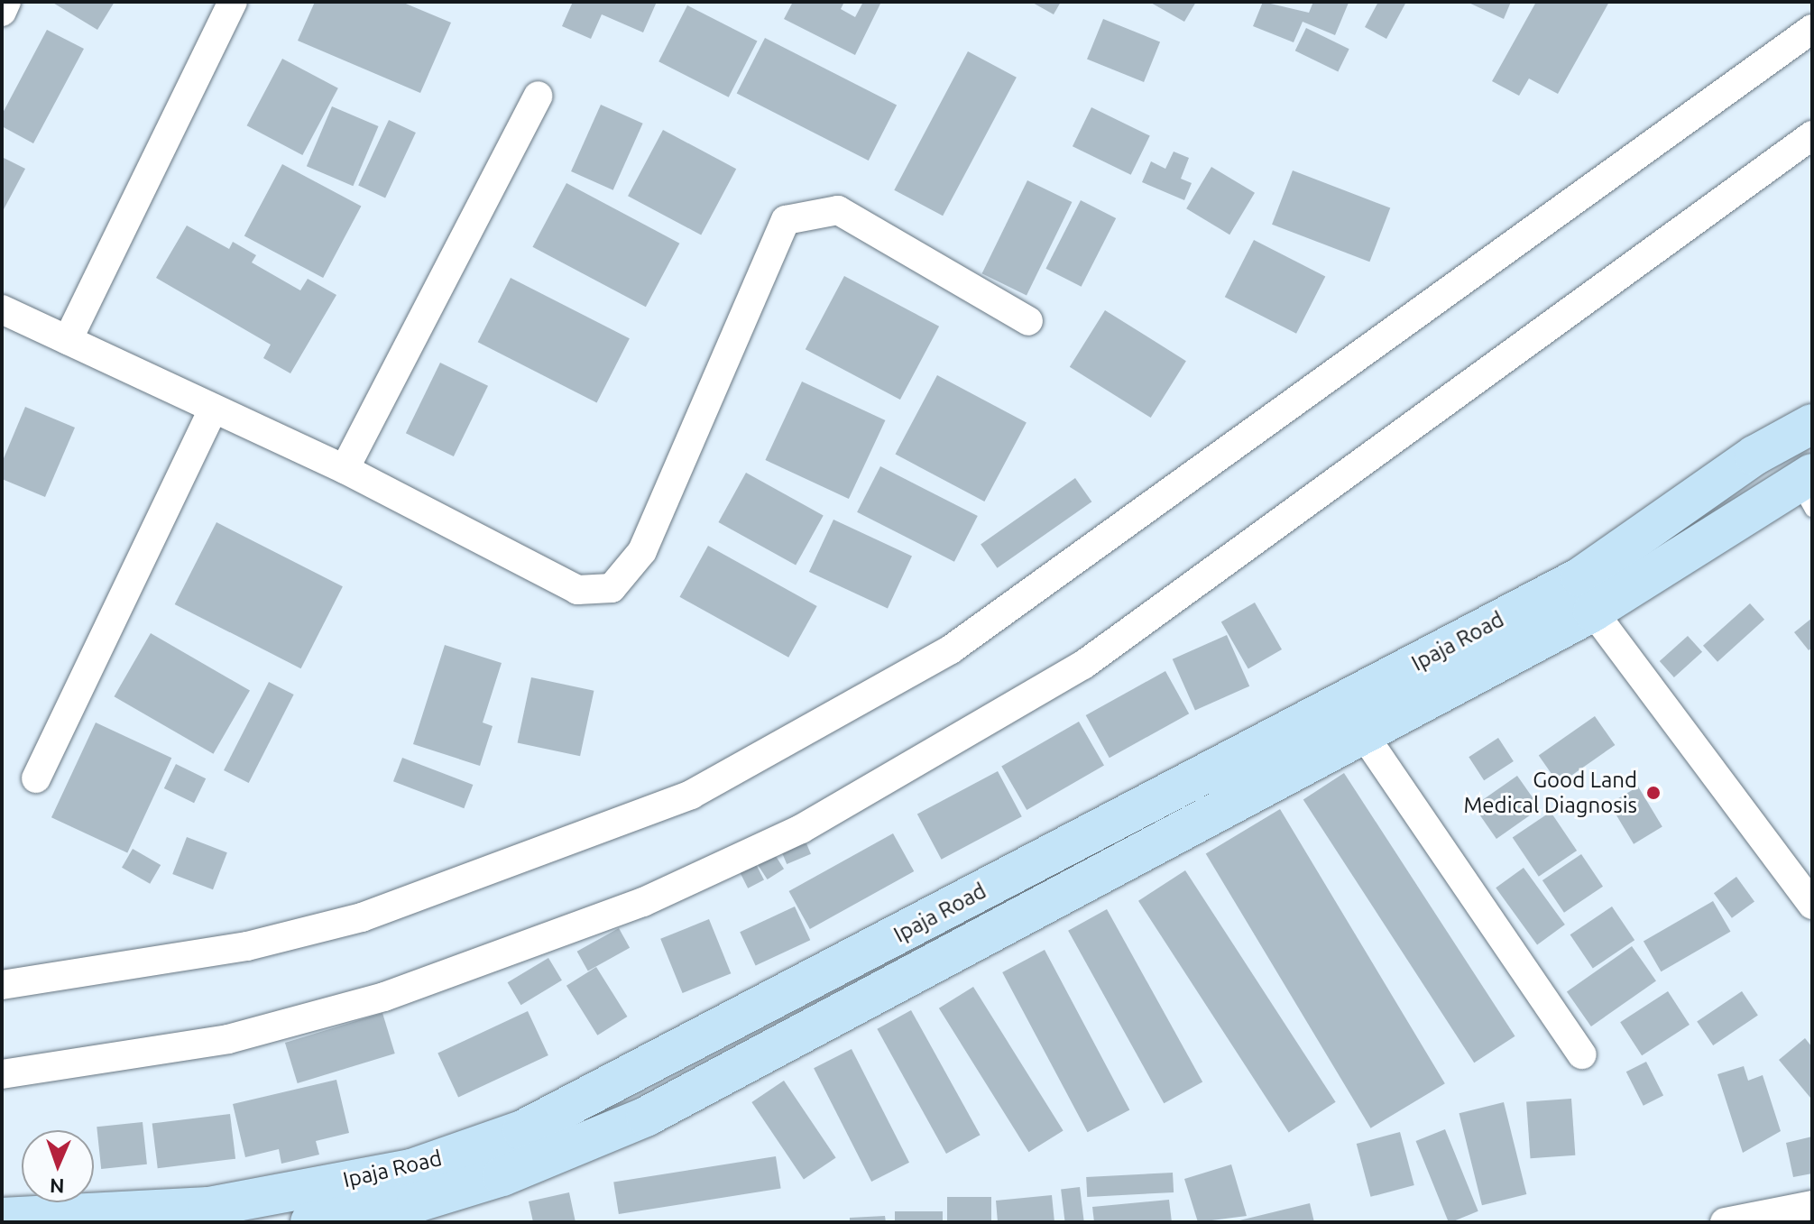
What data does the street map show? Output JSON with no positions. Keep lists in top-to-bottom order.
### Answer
{
  "streets": {
    "main road": ["Ipaja Road"]
  },
  "places": ["Good Land Medical Diagnosis"],
  "north": "bottom"
}
